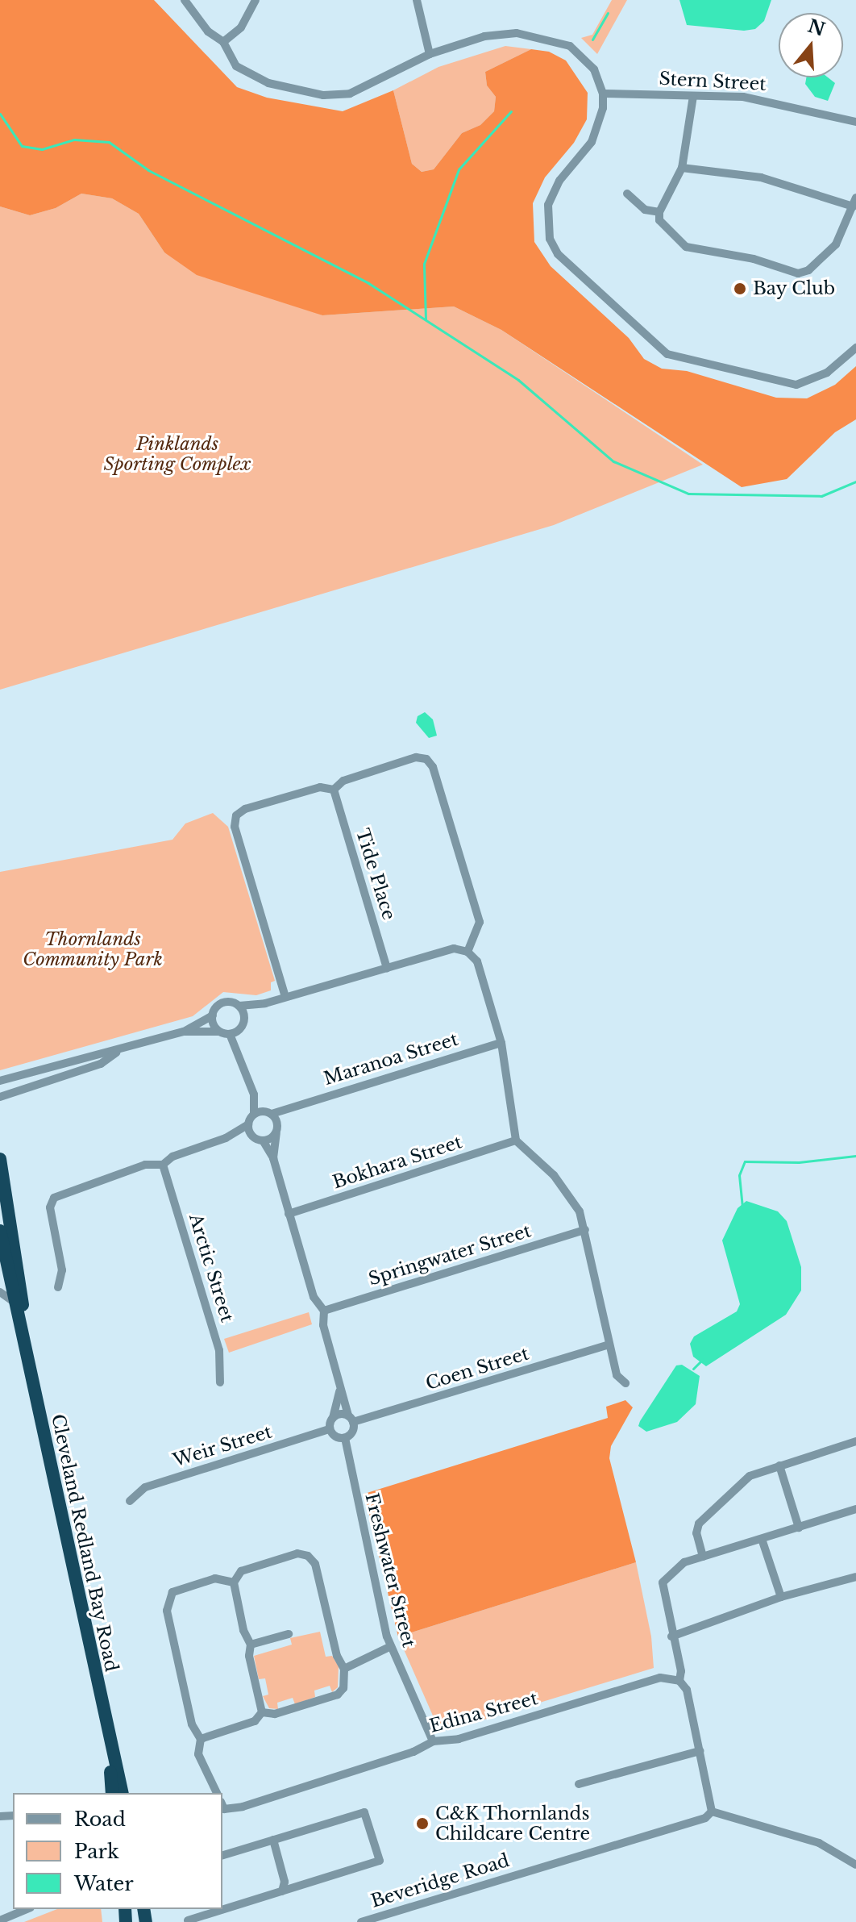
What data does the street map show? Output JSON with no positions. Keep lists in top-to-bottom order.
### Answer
{
  "streets": {
    "highway": ["Cleveland Redland Bay Road"],
    "street": [
      "Stern Street",
      "Tide Place",
      "Maranoa Street",
      "Bokhara Street",
      "Springwater Street",
      "Arctic Street",
      "Coen Street",
      "Weir Street",
      "Freshwater Street",
      "Edina Street",
      "Beveridge Road"
    ]
  },
  "crossings": [
    ["Coen Street", "Weir Street"],
    ["Coen Street", "Freshwater Street"],
    ["Weir Street", "Freshwater Street"],
    ["Freshwater Street", "Edina Street"]
  ],
  "parks": ["Pinklands Sporting Complex", "Thornlands Community Park"],
  "places": ["Bay Club", "C&K Thornlands Childcare Centre"],
  "legend": ["Road", "Park", "Water"],
  "north": "top"
}
